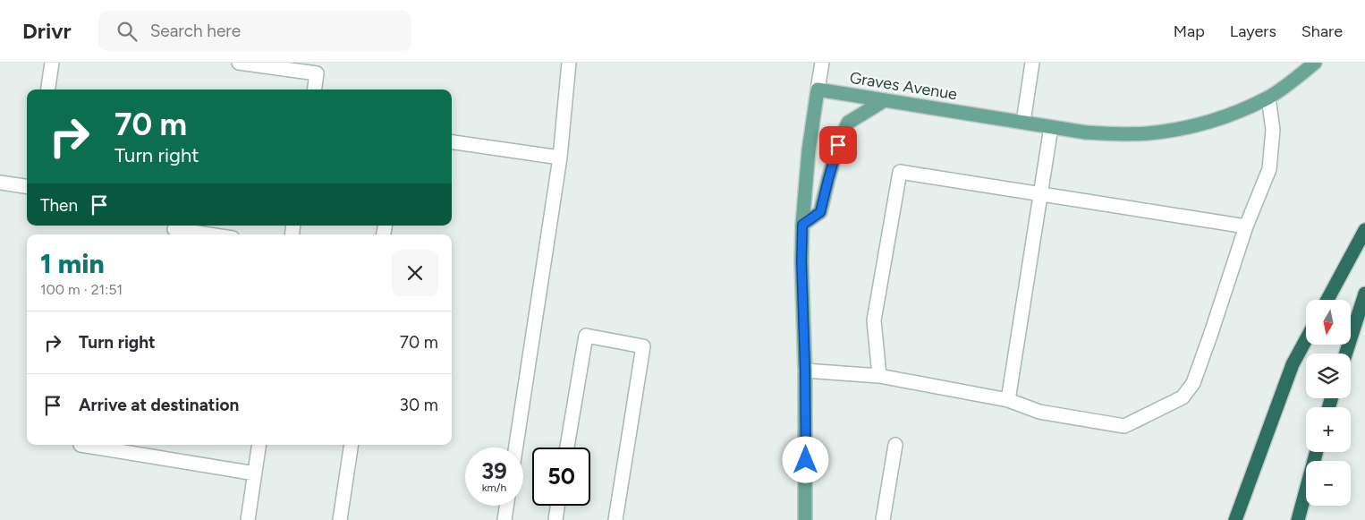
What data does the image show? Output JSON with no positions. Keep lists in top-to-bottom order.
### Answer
{
  "streets": {
    "main road": ["Graves Avenue"]
  },
  "north": "bottom",
  "page": {
    "header": "Drivr",
    "search": "Search here",
    "nav": ["Map", "Layers", "Share"],
    "turn": ["70 m", "Turn right"],
    "then": "Then",
    "heading": ["1 min", "100 m · 21:51"],
    "map_buttons": ["+", "−"],
    "list": [
      {
        "name": "Turn right",
        "value": "70 m"
      },
      {
        "name": "Arrive at destination",
        "value": "30 m"
      }
    ],
    "speed": "39 km/h",
    "limit": "50"
  }
}
